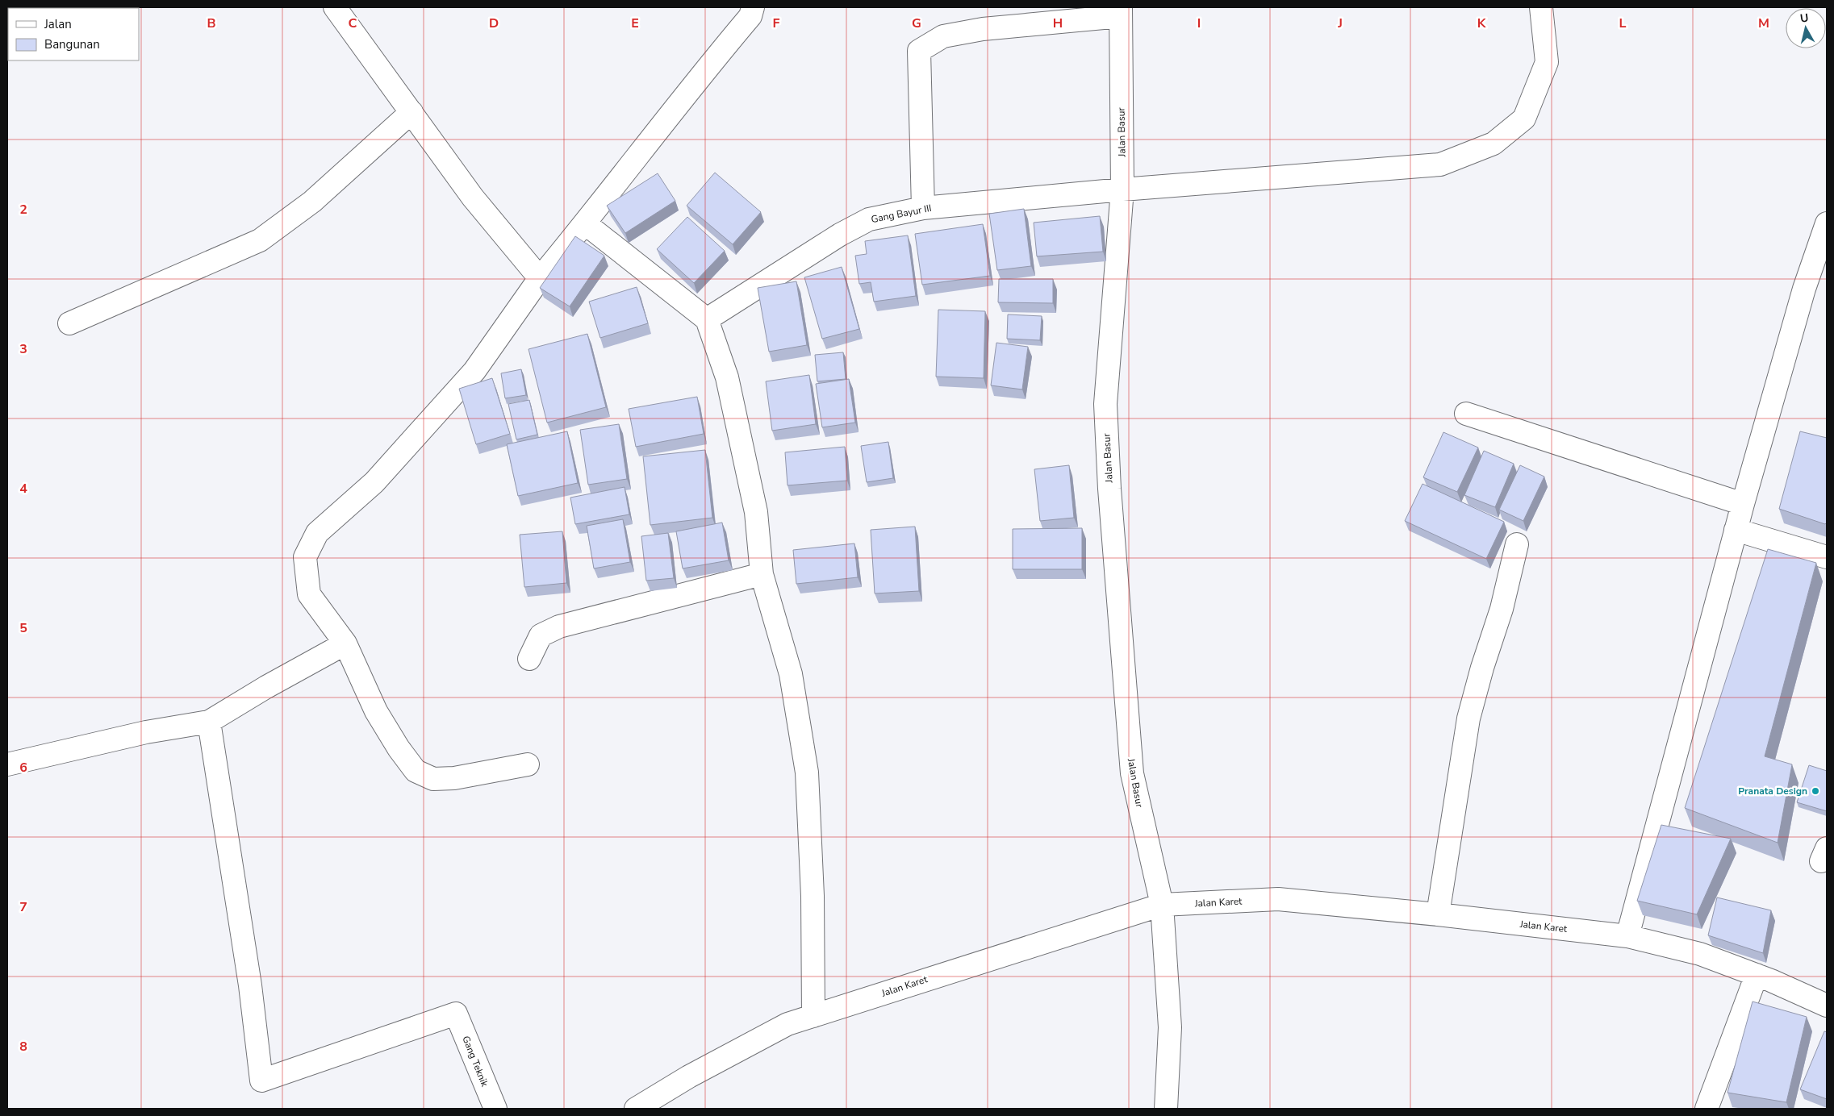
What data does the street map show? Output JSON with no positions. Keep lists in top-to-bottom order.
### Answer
{
  "streets": {
    "street": [
      "Jalan Basur",
      "Gang Bayur III",
      "Jalan Karet",
      "Gang Teknik"
    ]
  },
  "crossings": [
    ["Jalan Basur", "Gang Bayur III"],
    ["Jalan Basur", "Jalan Karet"]
  ],
  "places": ["Pranata Design"],
  "legend": ["Jalan", "Bangunan"],
  "north": "top",
  "grid": {
    "columns": [
      "B",
      "C",
      "D",
      "E",
      "F",
      "G",
      "H",
      "I",
      "J",
      "K",
      "L",
      "M"
    ],
    "rows": [
      "2",
      "3",
      "4",
      "5",
      "6",
      "7",
      "8"
    ]
  }
}
